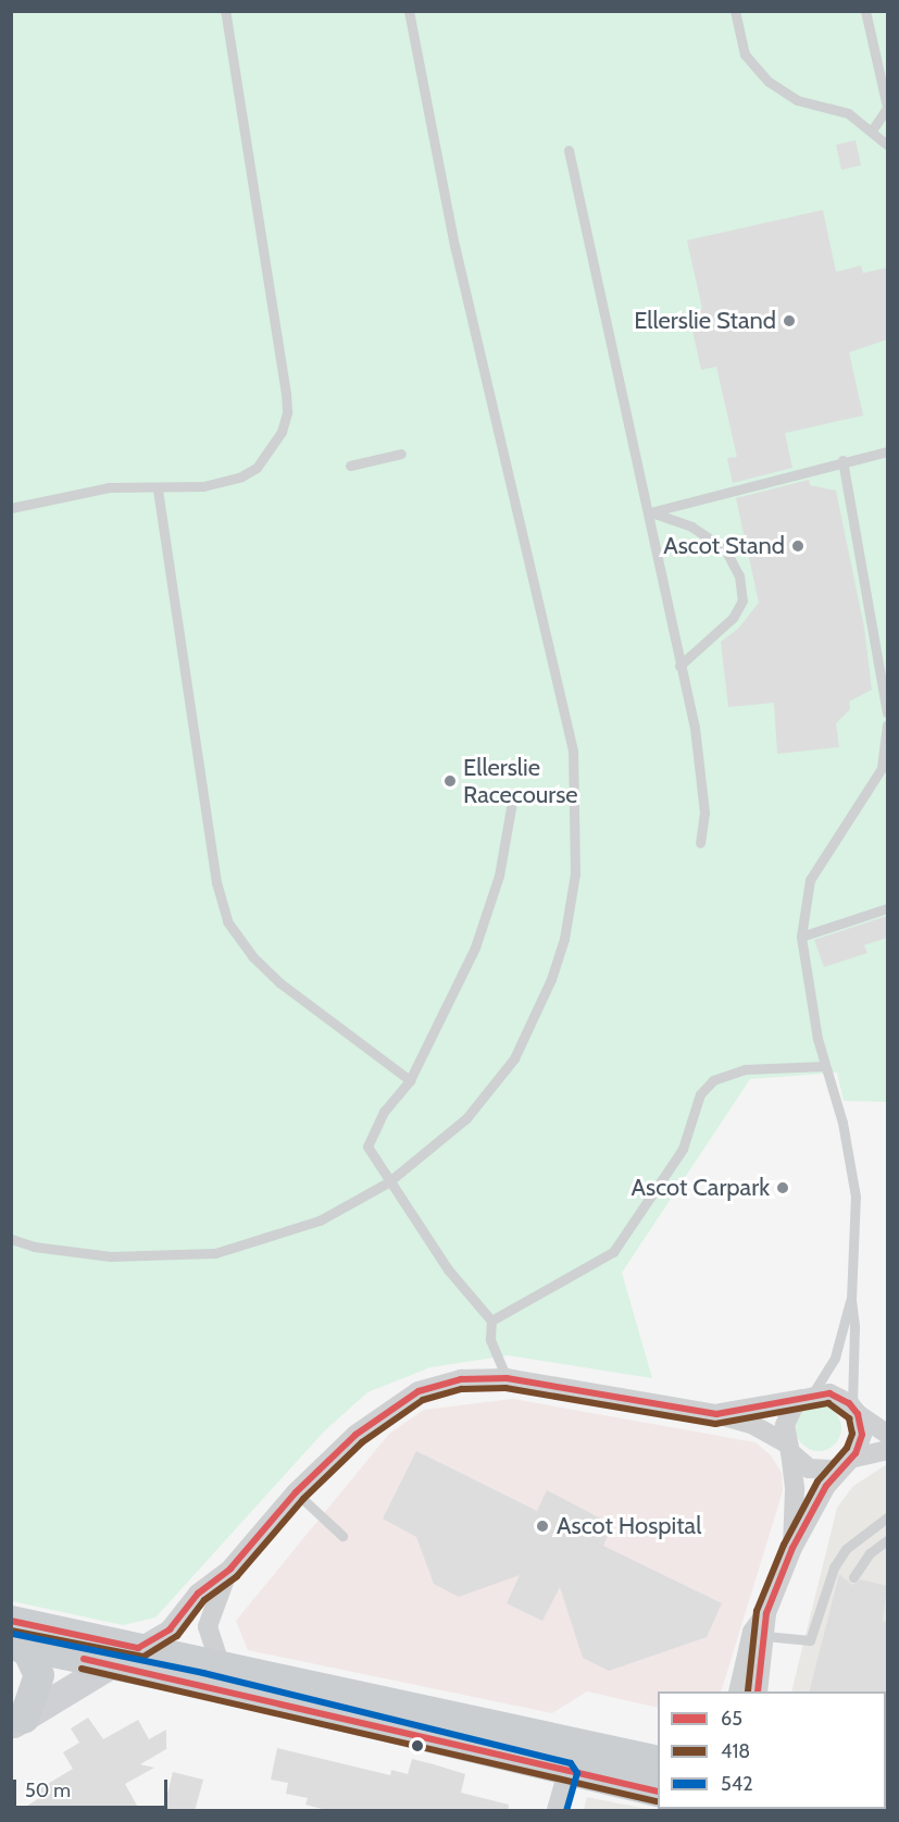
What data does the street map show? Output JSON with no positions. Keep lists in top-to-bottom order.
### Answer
{
  "places": [
    "Ellerslie Stand",
    "Ascot Stand",
    "Ellerslie Racecourse",
    "Ascot Carpark",
    "Ascot Hospital"
  ],
  "lines": ["transit line 65", "transit line 418", "transit line 542"],
  "legend": ["65", "418", "542"],
  "scale_bar": "50 m"
}
